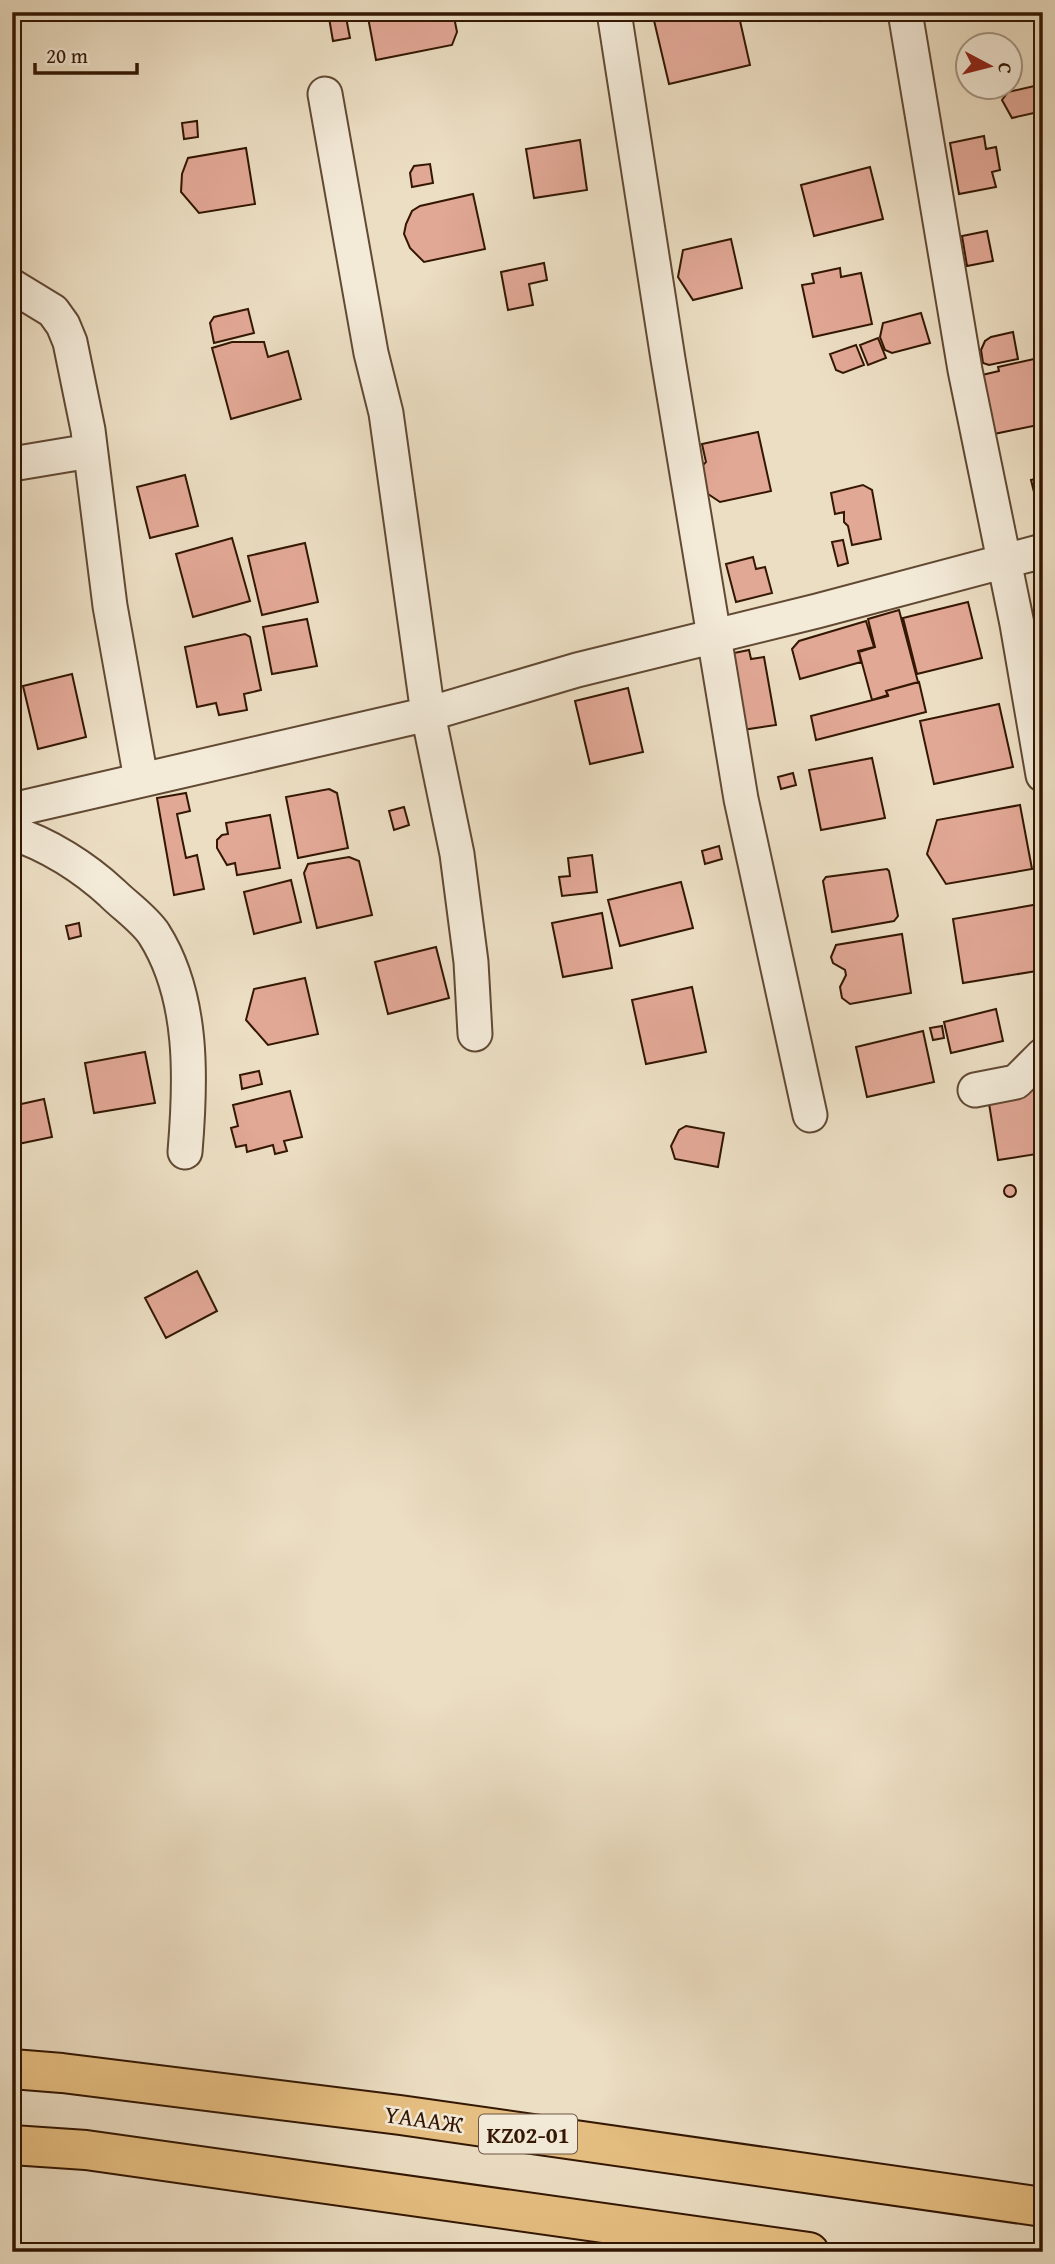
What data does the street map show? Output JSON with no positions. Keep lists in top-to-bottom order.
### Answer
{
  "streets": {
    "highway": ["ҮАААЖ", "KZ02-01"]
  },
  "scale_bar": "20 m",
  "north": "right"
}
